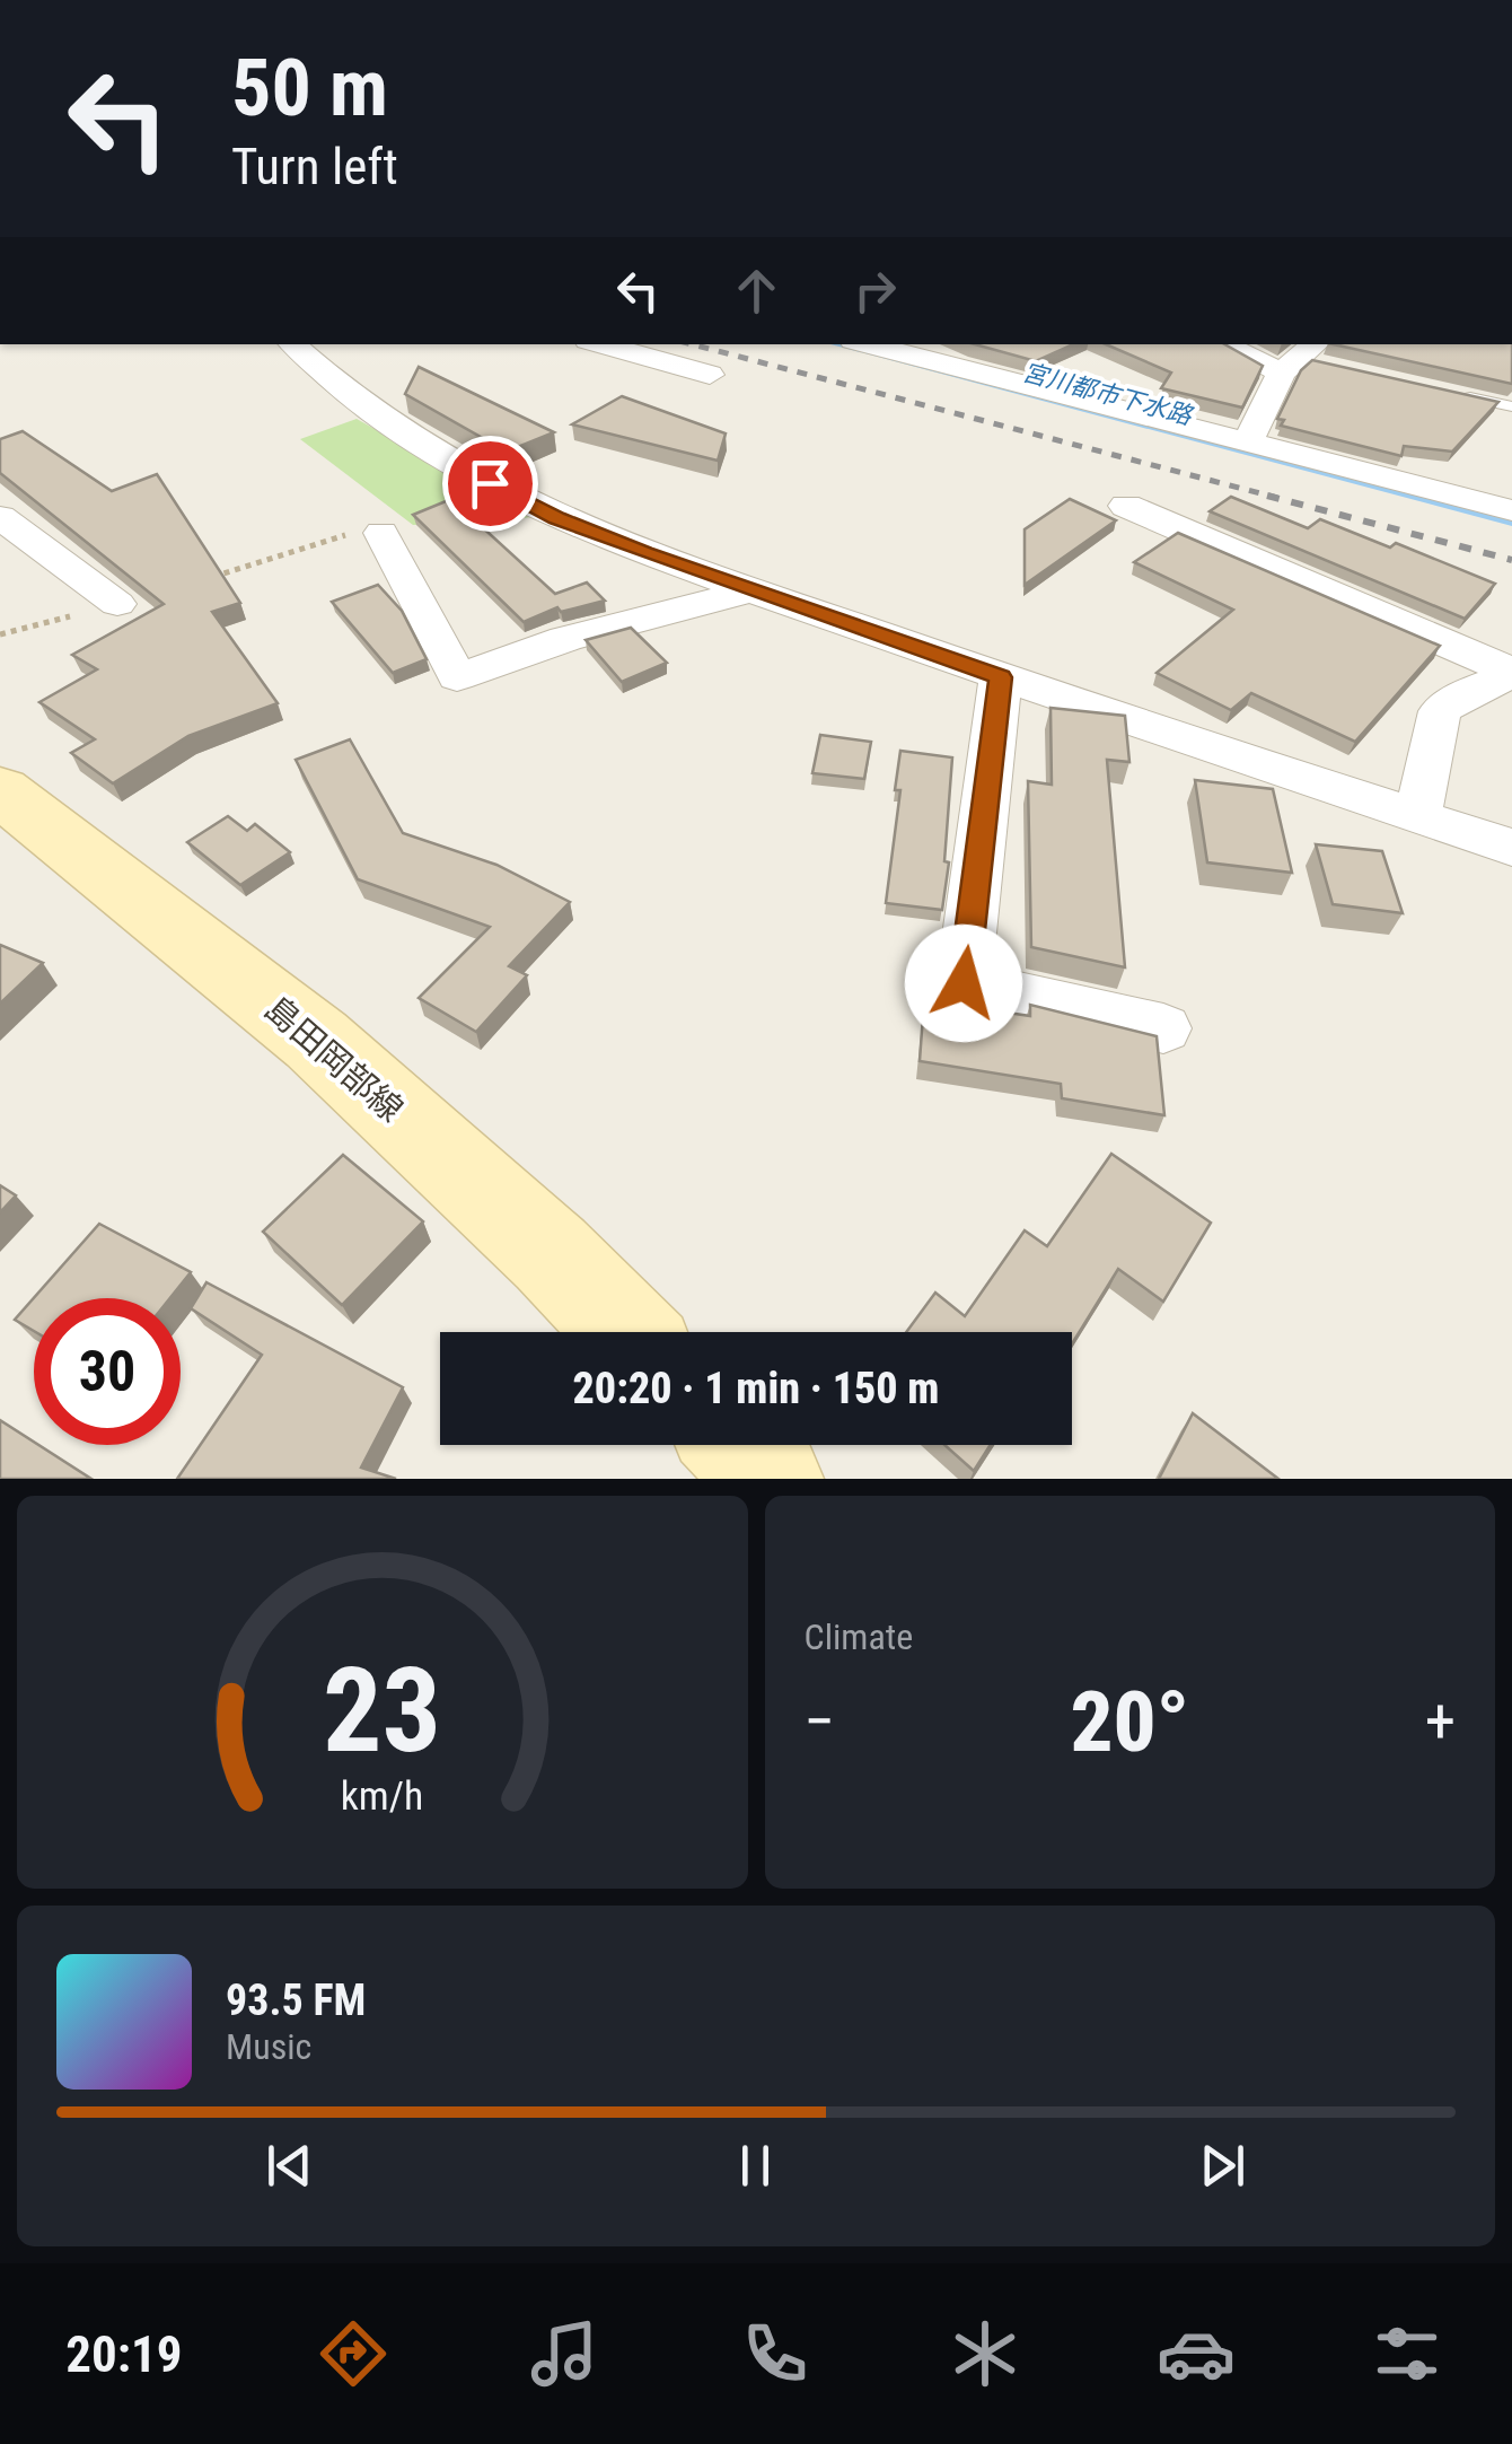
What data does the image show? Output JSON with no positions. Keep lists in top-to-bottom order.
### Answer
{
  "streets": {
    "main road": ["島田岡部線"]
  },
  "water": ["宮川都市下水路"],
  "page": {
    "turn": ["50 m", "Turn left"],
    "limit": "30",
    "trip": "20:20 · 1 min · 150 m",
    "tile": "Climate",
    "heat": ["−", "20°", "+"],
    "song": ["93.5 FM", "Music"],
    "tabs": "20:19",
    "gauge": ["23", "km/h"]
  }
}
